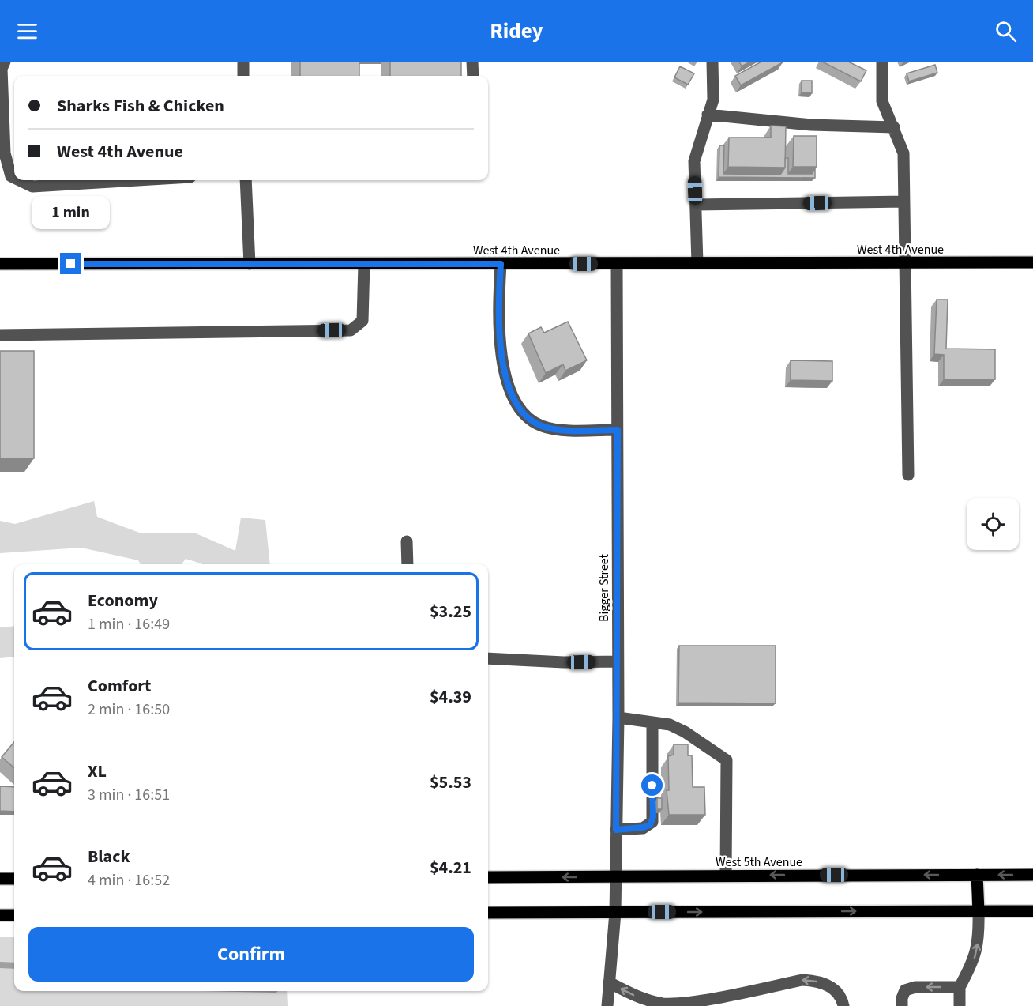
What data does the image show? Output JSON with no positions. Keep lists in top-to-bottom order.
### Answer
{
  "streets": {
    "main road": ["West 4th Avenue", "West 5th Avenue"],
    "street": ["Bigger Street"]
  },
  "crossings": [
    ["West 4th Avenue", "Bigger Street"],
    ["Bigger Street", "West 5th Avenue"]
  ],
  "page": {
    "header": "Ridey",
    "banner": ["Sharks Fish & Chicken", "West 4th Avenue"],
    "bubble": "1 min",
    "list": [
      {
        "name": "Economy",
        "note": "1 min · 16:49",
        "value": "$3.25"
      },
      {
        "name": "Comfort",
        "note": "2 min · 16:50",
        "value": "$4.39"
      },
      {
        "name": "XL",
        "note": "3 min · 16:51",
        "value": "$5.53"
      },
      {
        "name": "Black",
        "note": "4 min · 16:52",
        "value": "$4.21"
      }
    ],
    "buttons": "Confirm"
  }
}
